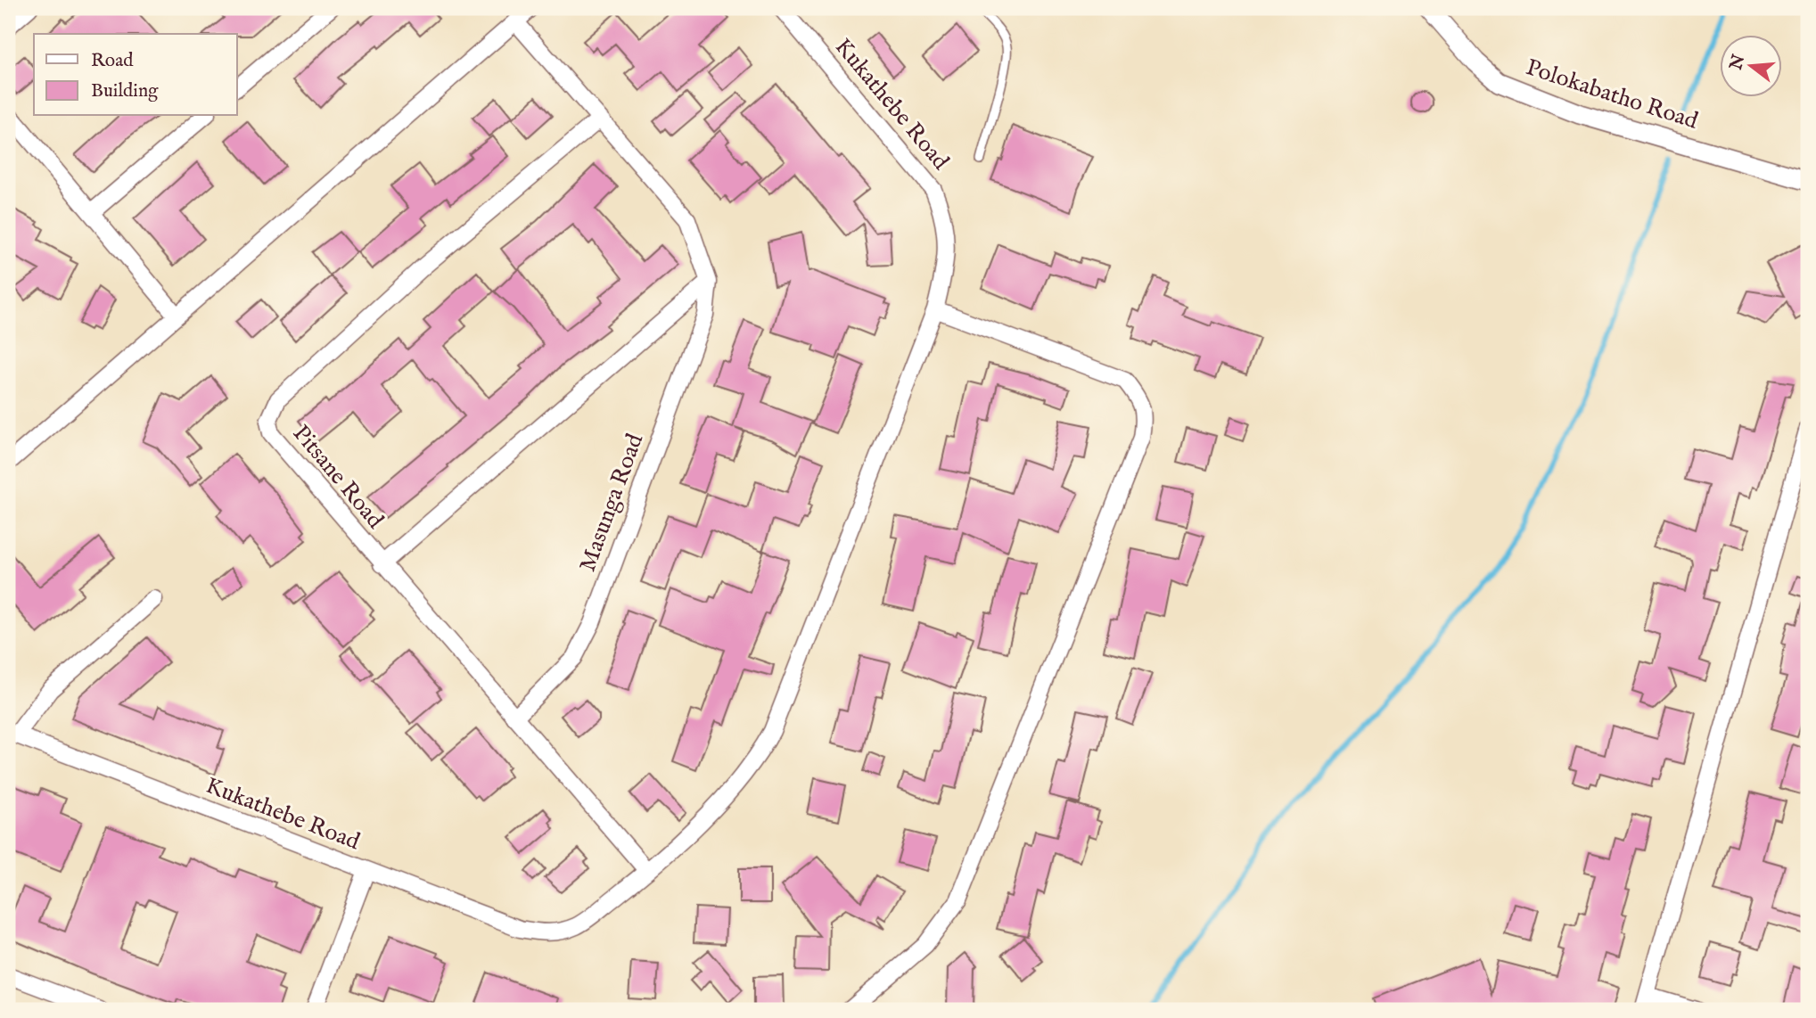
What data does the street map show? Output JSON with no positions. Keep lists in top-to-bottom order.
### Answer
{
  "streets": {
    "street": [
      "Polokabatho Road",
      "Kukathebe Road",
      "Pitsane Road",
      "Masunga Road"
    ]
  },
  "crossings": [
    ["Kukathebe Road", "Pitsane Road"],
    ["Pitsane Road", "Masunga Road"]
  ],
  "legend": ["Road", "Building"],
  "north": "left"
}
